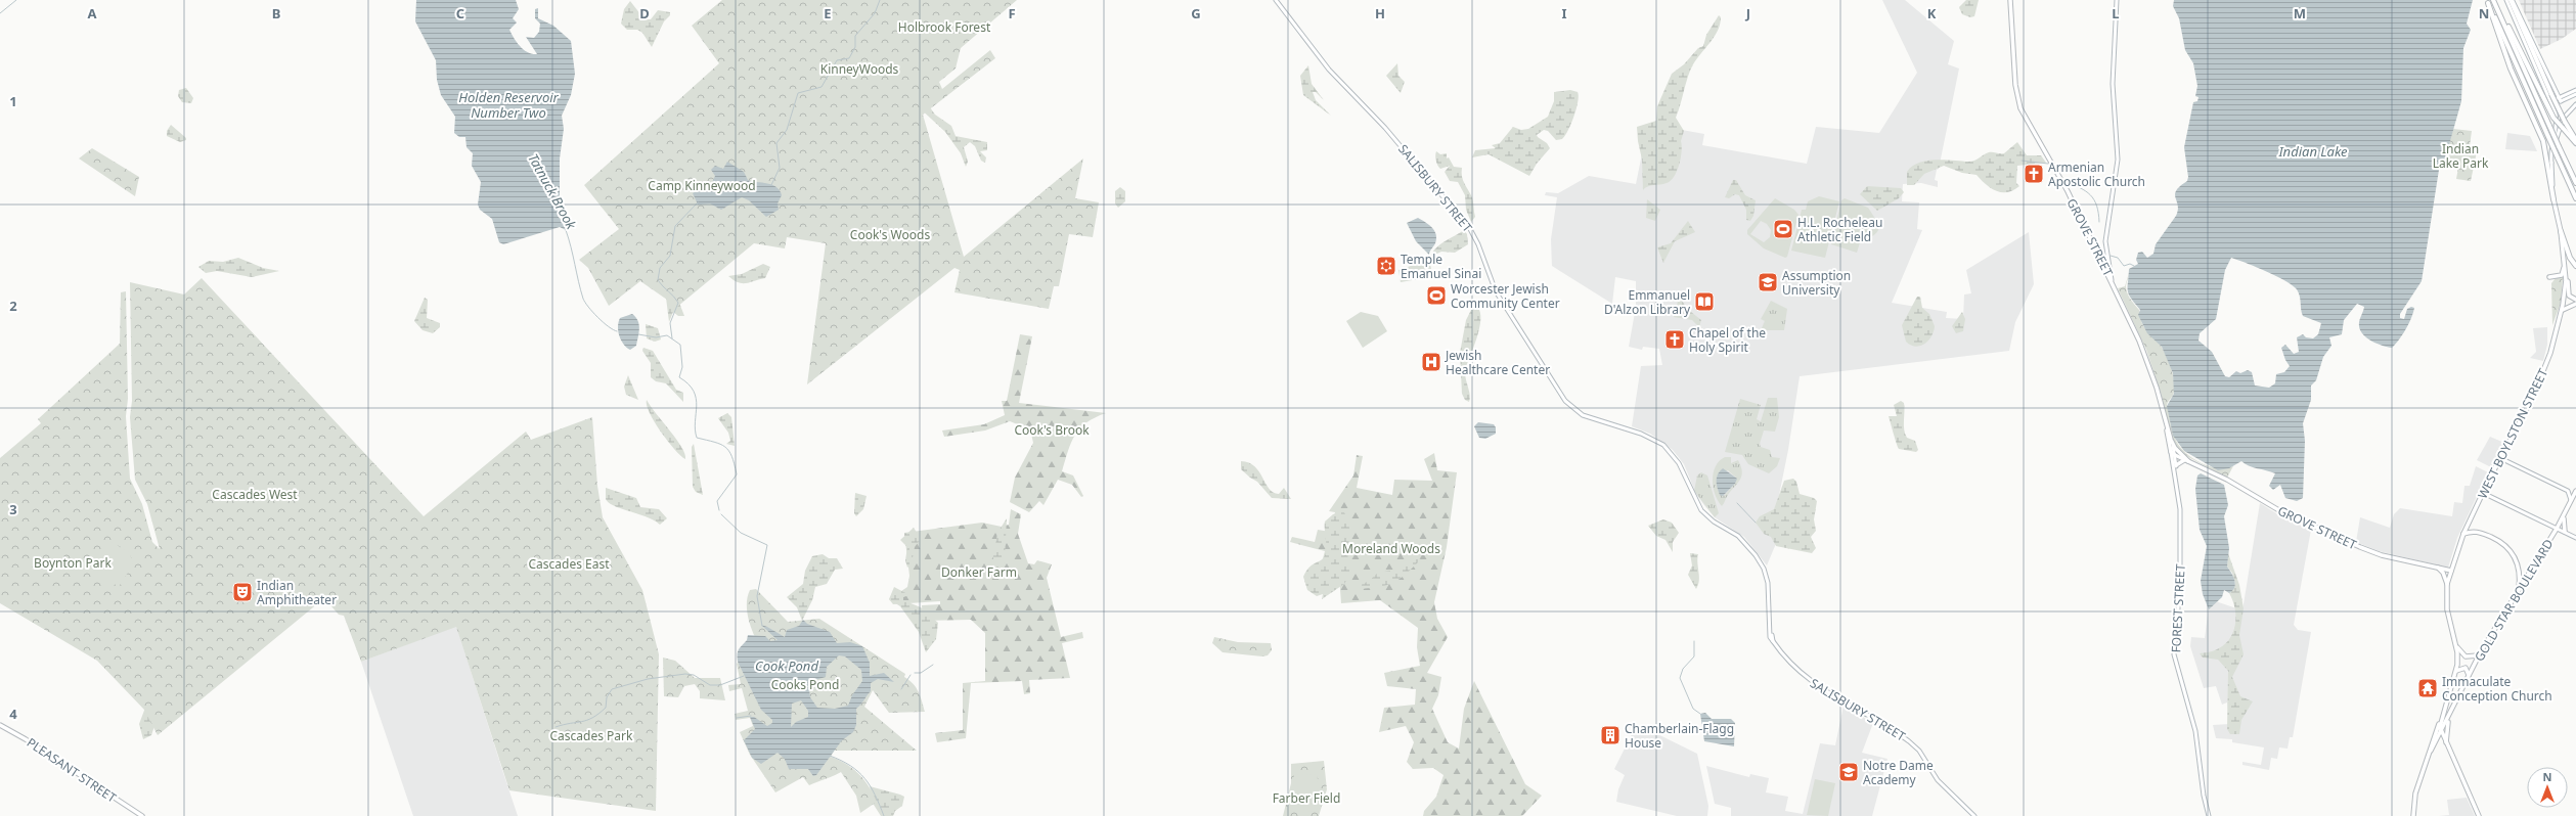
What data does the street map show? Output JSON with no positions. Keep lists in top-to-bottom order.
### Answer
{
  "streets": {
    "main road": [
      "SALISBURY STREET",
      "GROVE STREET",
      "WEST BOYLSTON STREET",
      "GOLD STAR BOULEVARD",
      "FOREST STREET",
      "PLEASANT STREET"
    ]
  },
  "crossings": [
    ["GROVE STREET", "WEST BOYLSTON STREET"],
    ["GROVE STREET", "FOREST STREET"]
  ],
  "water": [
    "Holden Reservoir Number Two",
    "Indian Lake",
    "Tatnuck Brook",
    "Cook Pond"
  ],
  "parks": [
    "Holbrook Forest",
    "KinneyWoods",
    "Indian Lake Park",
    "Camp Kinneywood",
    "Cook's Woods",
    "Cook's Brook",
    "Cascades West",
    "Moreland Woods",
    "Boynton Park",
    "Cascades East",
    "Donker Farm",
    "Cooks Pond",
    "Cascades Park",
    "Farber Field"
  ],
  "places": {
    "church": ["Armenian Apostolic Church", "Chapel of the Holy Spirit"],
    "sports": ["H.L. Rocheleau Athletic Field", "Worcester Jewish Community Center"],
    "synagogue": ["Temple Emanuel Sinai"],
    "school or university": ["Assumption University", "Notre Dame Academy"],
    "library": ["Emmanuel D'Alzon Library"],
    "hospital": ["Jewish Healthcare Center"],
    "theatre": ["Indian Amphitheater"],
    "temple": ["Immaculate Conception Church"],
    "building": ["Chamberlain-Flagg House"]
  },
  "north": "top",
  "grid": {
    "columns": [
      "A",
      "B",
      "C",
      "D",
      "E",
      "F",
      "G",
      "H",
      "I",
      "J",
      "K",
      "L",
      "M",
      "N"
    ],
    "rows": [
      "1",
      "2",
      "3",
      "4"
    ]
  }
}
